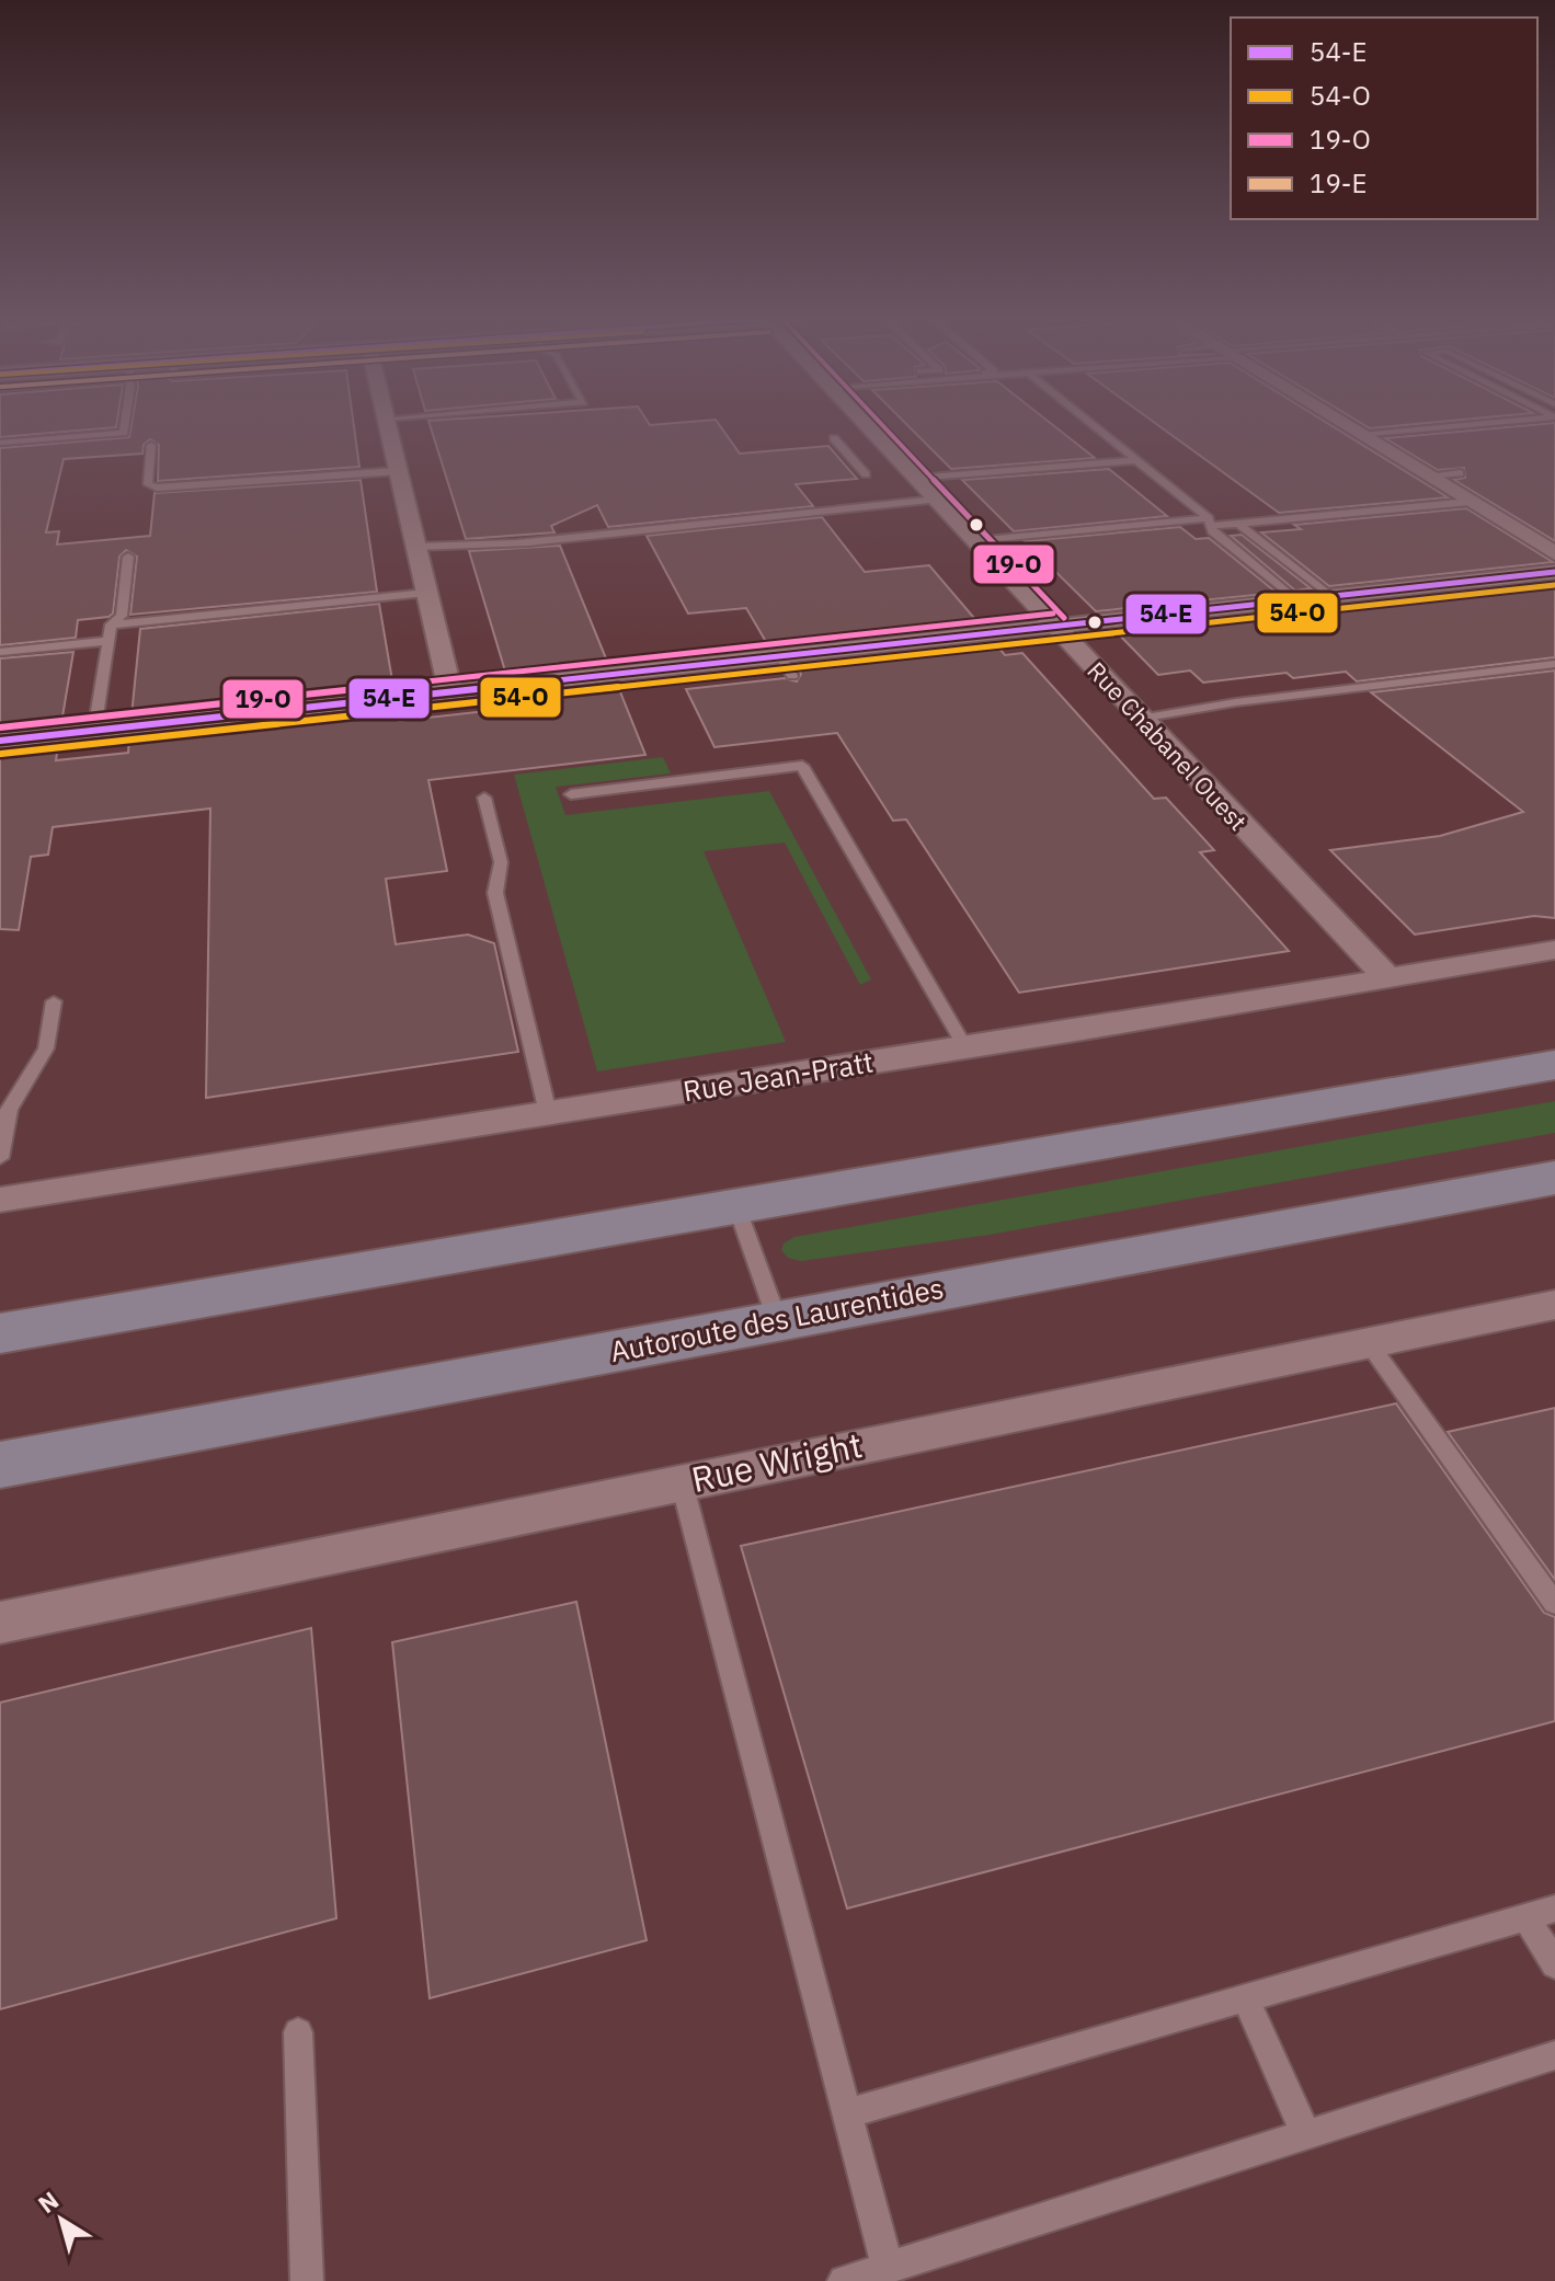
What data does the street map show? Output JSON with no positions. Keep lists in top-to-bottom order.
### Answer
{
  "streets": {
    "highway": ["Autoroute des Laurentides"],
    "street": ["Rue Chabanel Ouest", "Rue Jean-Pratt", "Rue Wright"]
  },
  "crossings": [
    ["Rue Chabanel Ouest", "Rue Jean-Pratt"]
  ],
  "lines": ["transit line 19-O", "transit line 54-E", "transit line 54-O"],
  "legend": [
    "54-E",
    "54-O",
    "19-O",
    "19-E"
  ],
  "north": "top left"
}
